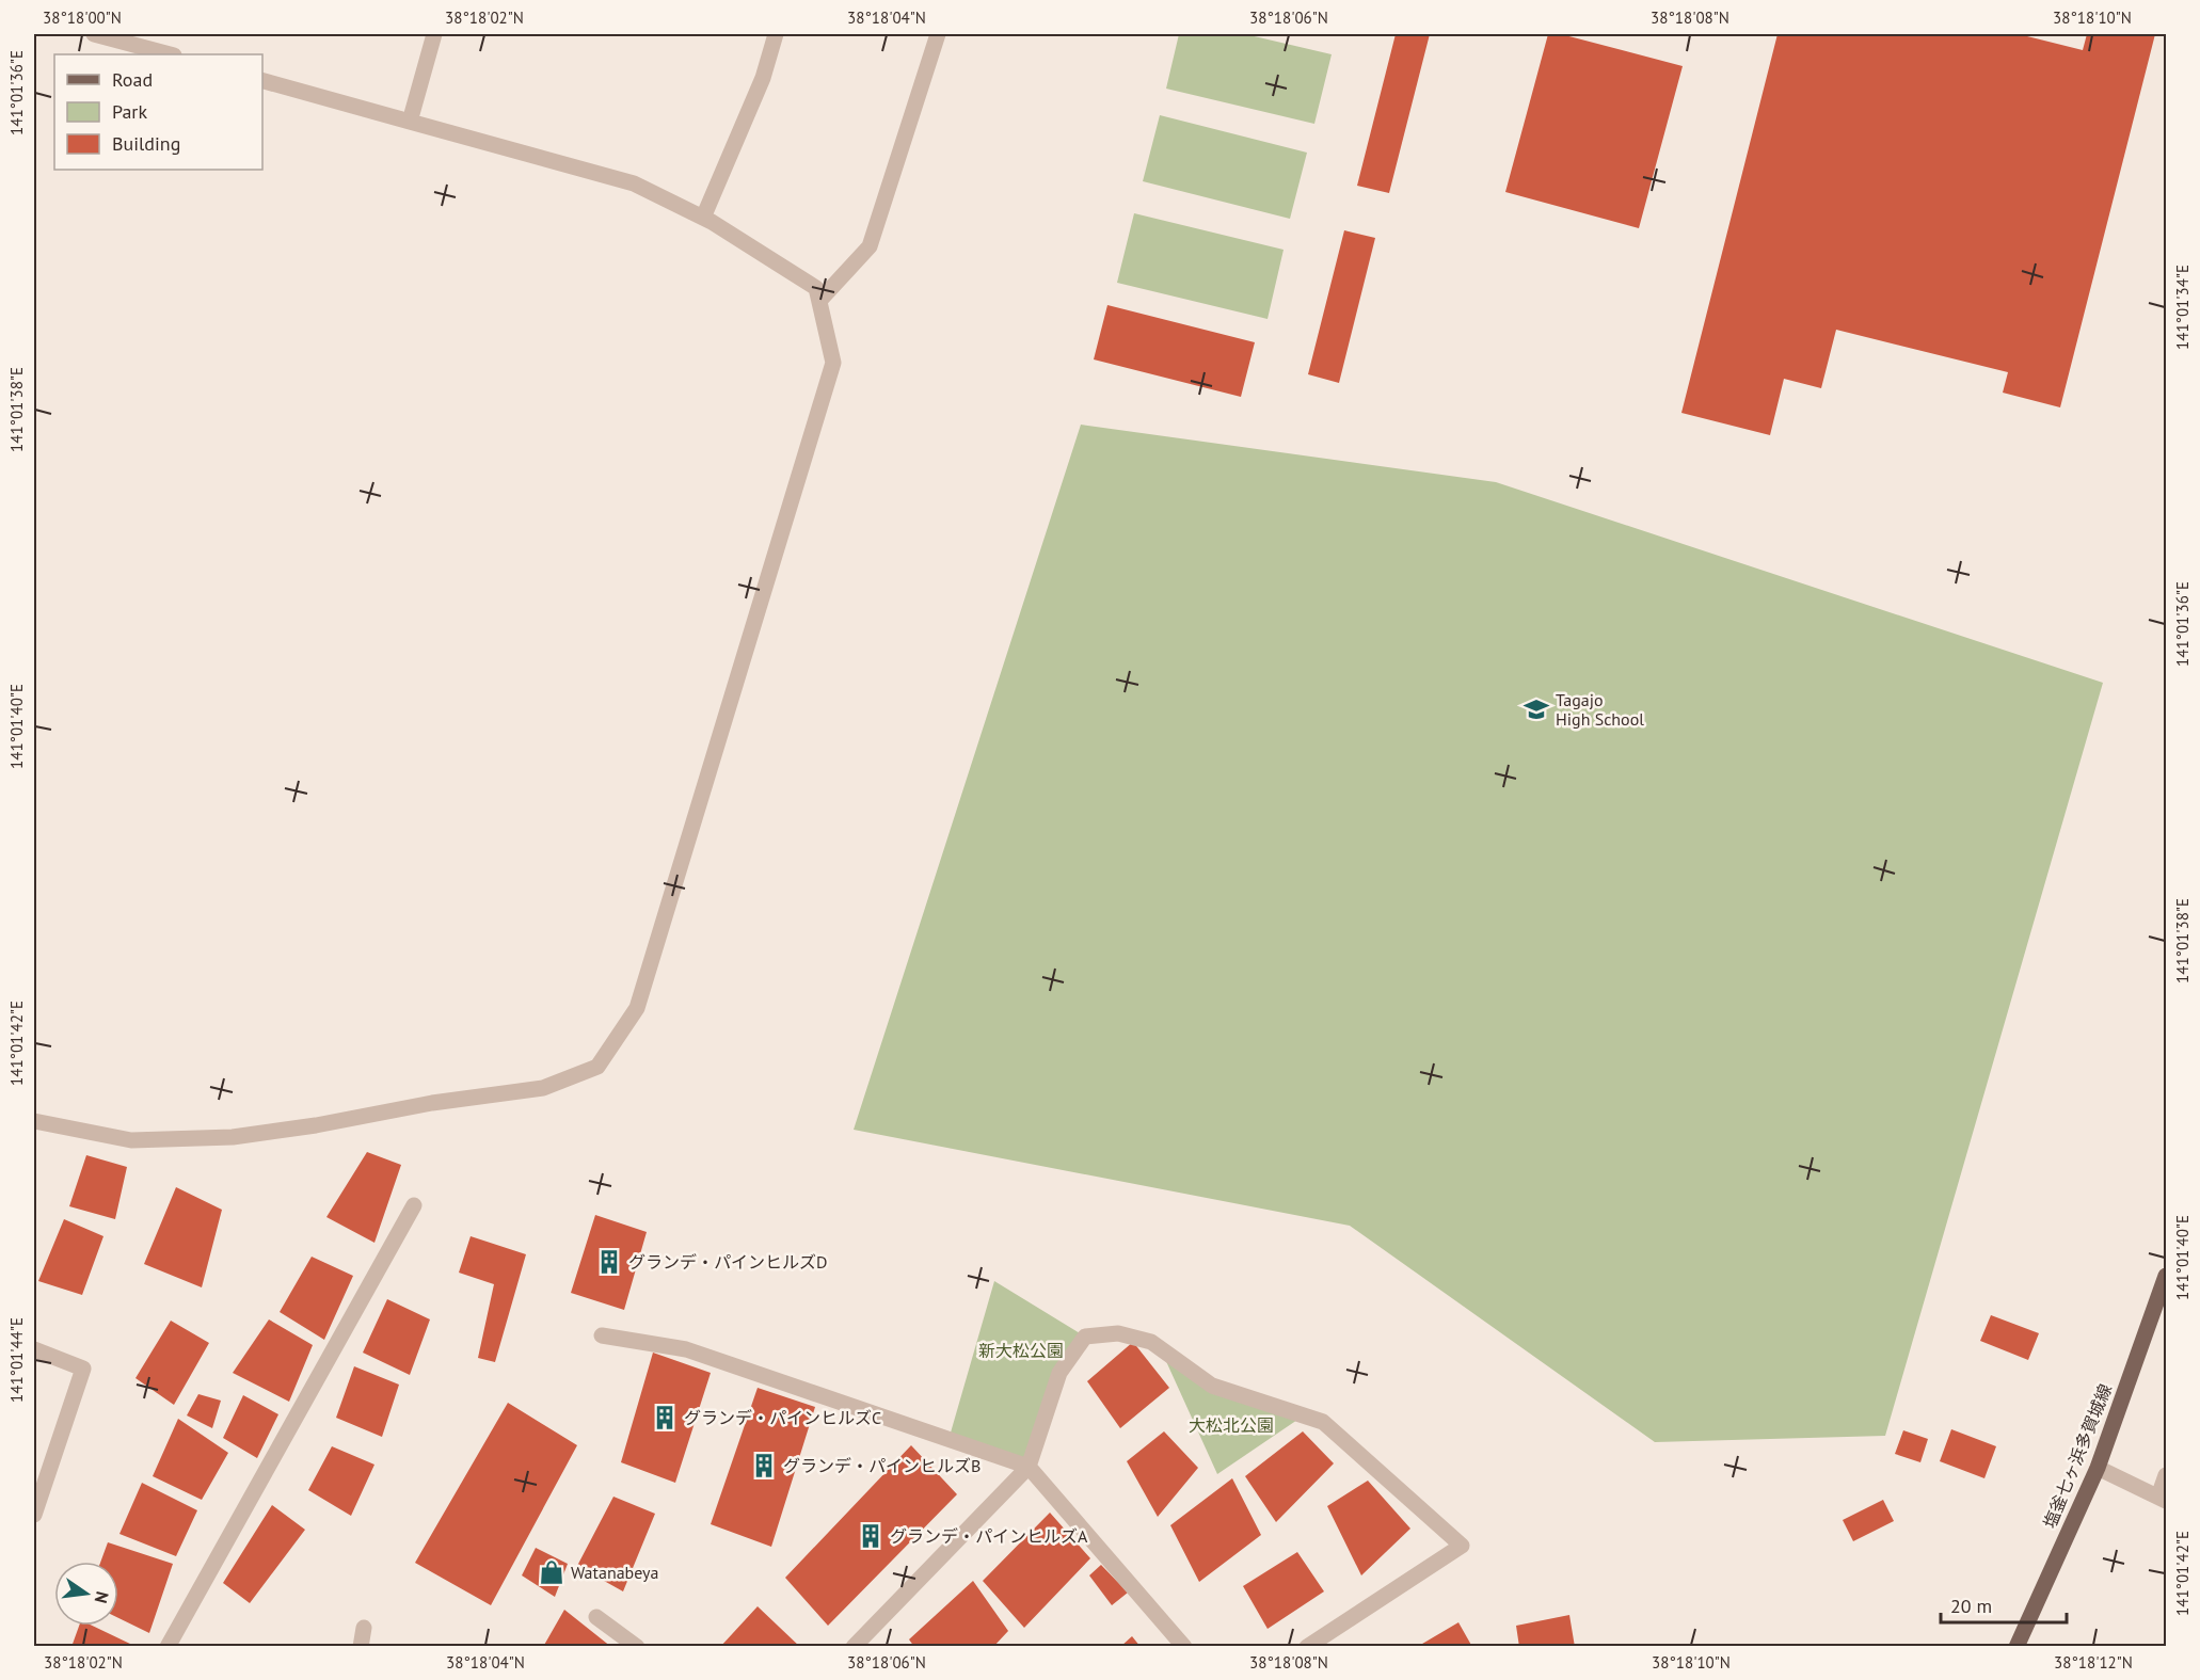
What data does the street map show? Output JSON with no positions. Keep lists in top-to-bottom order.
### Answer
{
  "streets": {
    "main road": ["塩釜七ヶ浜多賀城線"]
  },
  "parks": ["新大松公園", "大松北公園"],
  "places": {
    "school or university": ["Tagajo High School"],
    "building": [
      "グランデ・パインヒルズD",
      "グランデ・パインヒルズC",
      "グランデ・パインヒルズB",
      "グランデ・パインヒルズA"
    ],
    "shop": ["Watanabeya"]
  },
  "legend": ["Road", "Park", "Building"],
  "scale_bar": "20 m",
  "north": "right",
  "coordinates": [
    "38°18'00\"N",
    "38°18'02\"N",
    "38°18'04\"N",
    "38°18'06\"N",
    "38°18'08\"N",
    "38°18'10\"N",
    "141°01'36\"E",
    "141°01'34\"E",
    "141°01'38\"E",
    "141°01'40\"E",
    "141°01'42\"E",
    "141°01'44\"E",
    "38°18'12\"N"
  ]
}
